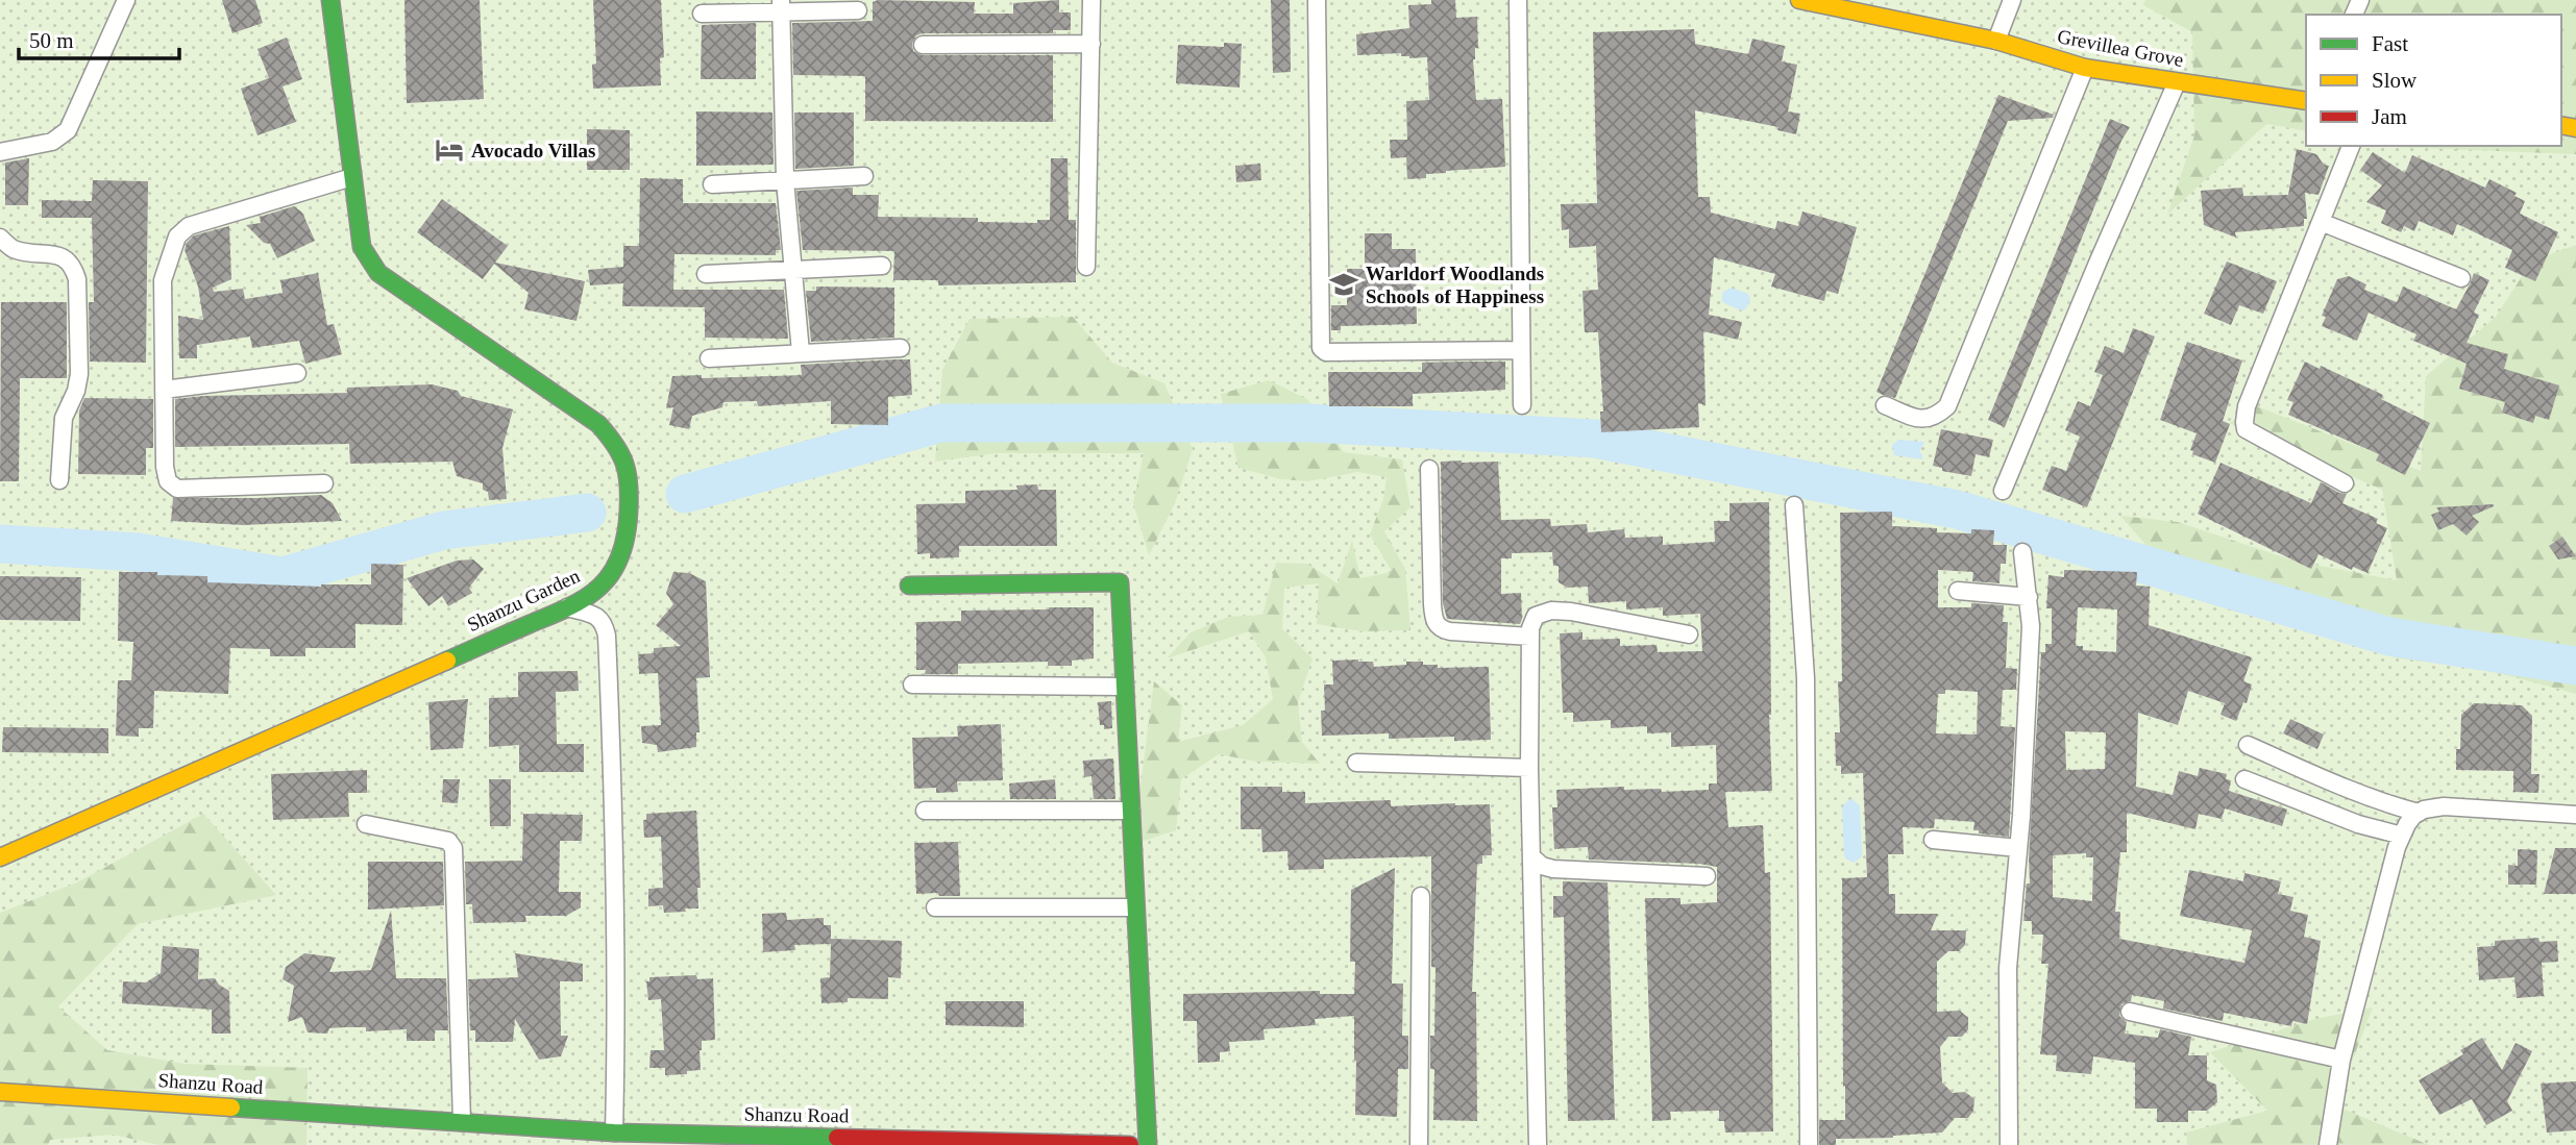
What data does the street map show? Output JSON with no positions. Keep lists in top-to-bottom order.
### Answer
{
  "streets": {
    "street": ["Grevillea Grove", "Shanzu Garden", "Shanzu Road"]
  },
  "places": {
    "hotel": ["Avocado Villas"],
    "school or university": ["Warldorf Woodlands Schools of Happiness"]
  },
  "legend": ["Fast", "Slow", "Jam"],
  "scale_bar": "50 m"
}
